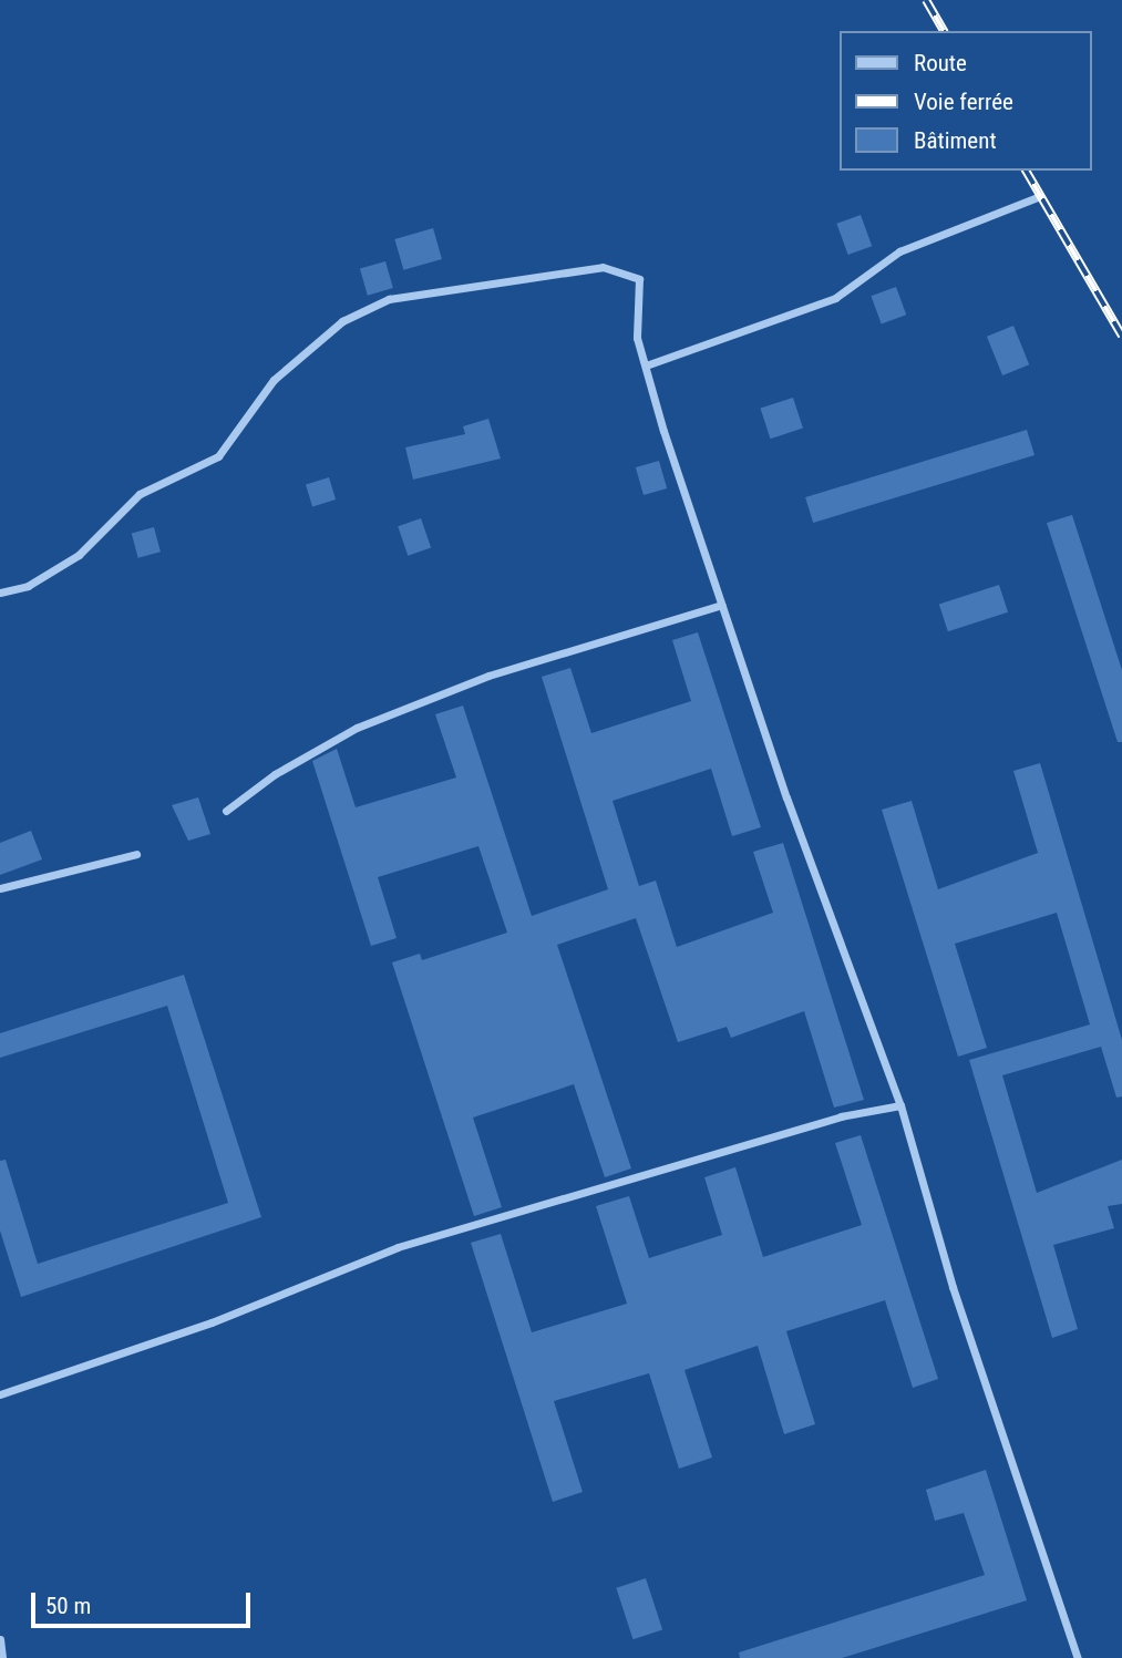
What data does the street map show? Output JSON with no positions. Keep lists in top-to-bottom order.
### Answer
{
  "legend": ["Route", "Voie ferrée", "Bâtiment"],
  "scale_bar": "50 m"
}
